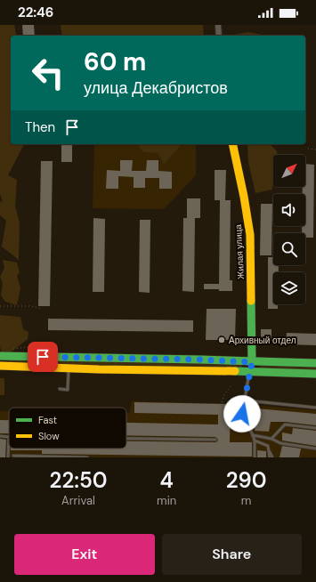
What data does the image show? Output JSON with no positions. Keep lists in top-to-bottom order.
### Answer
{
  "streets": {
    "street": ["Жилая улица"]
  },
  "places": ["Архивный отдел"],
  "legend": ["Fast", "Slow"],
  "north": "top right",
  "page": {
    "status": "22:46",
    "turn": ["60 m", "улица Декабристов"],
    "then": "Then",
    "eta": [
      "22:50",
      "Arrival",
      "4",
      "min",
      "290",
      "m"
    ],
    "buttons": ["Exit", "Share"]
  }
}
